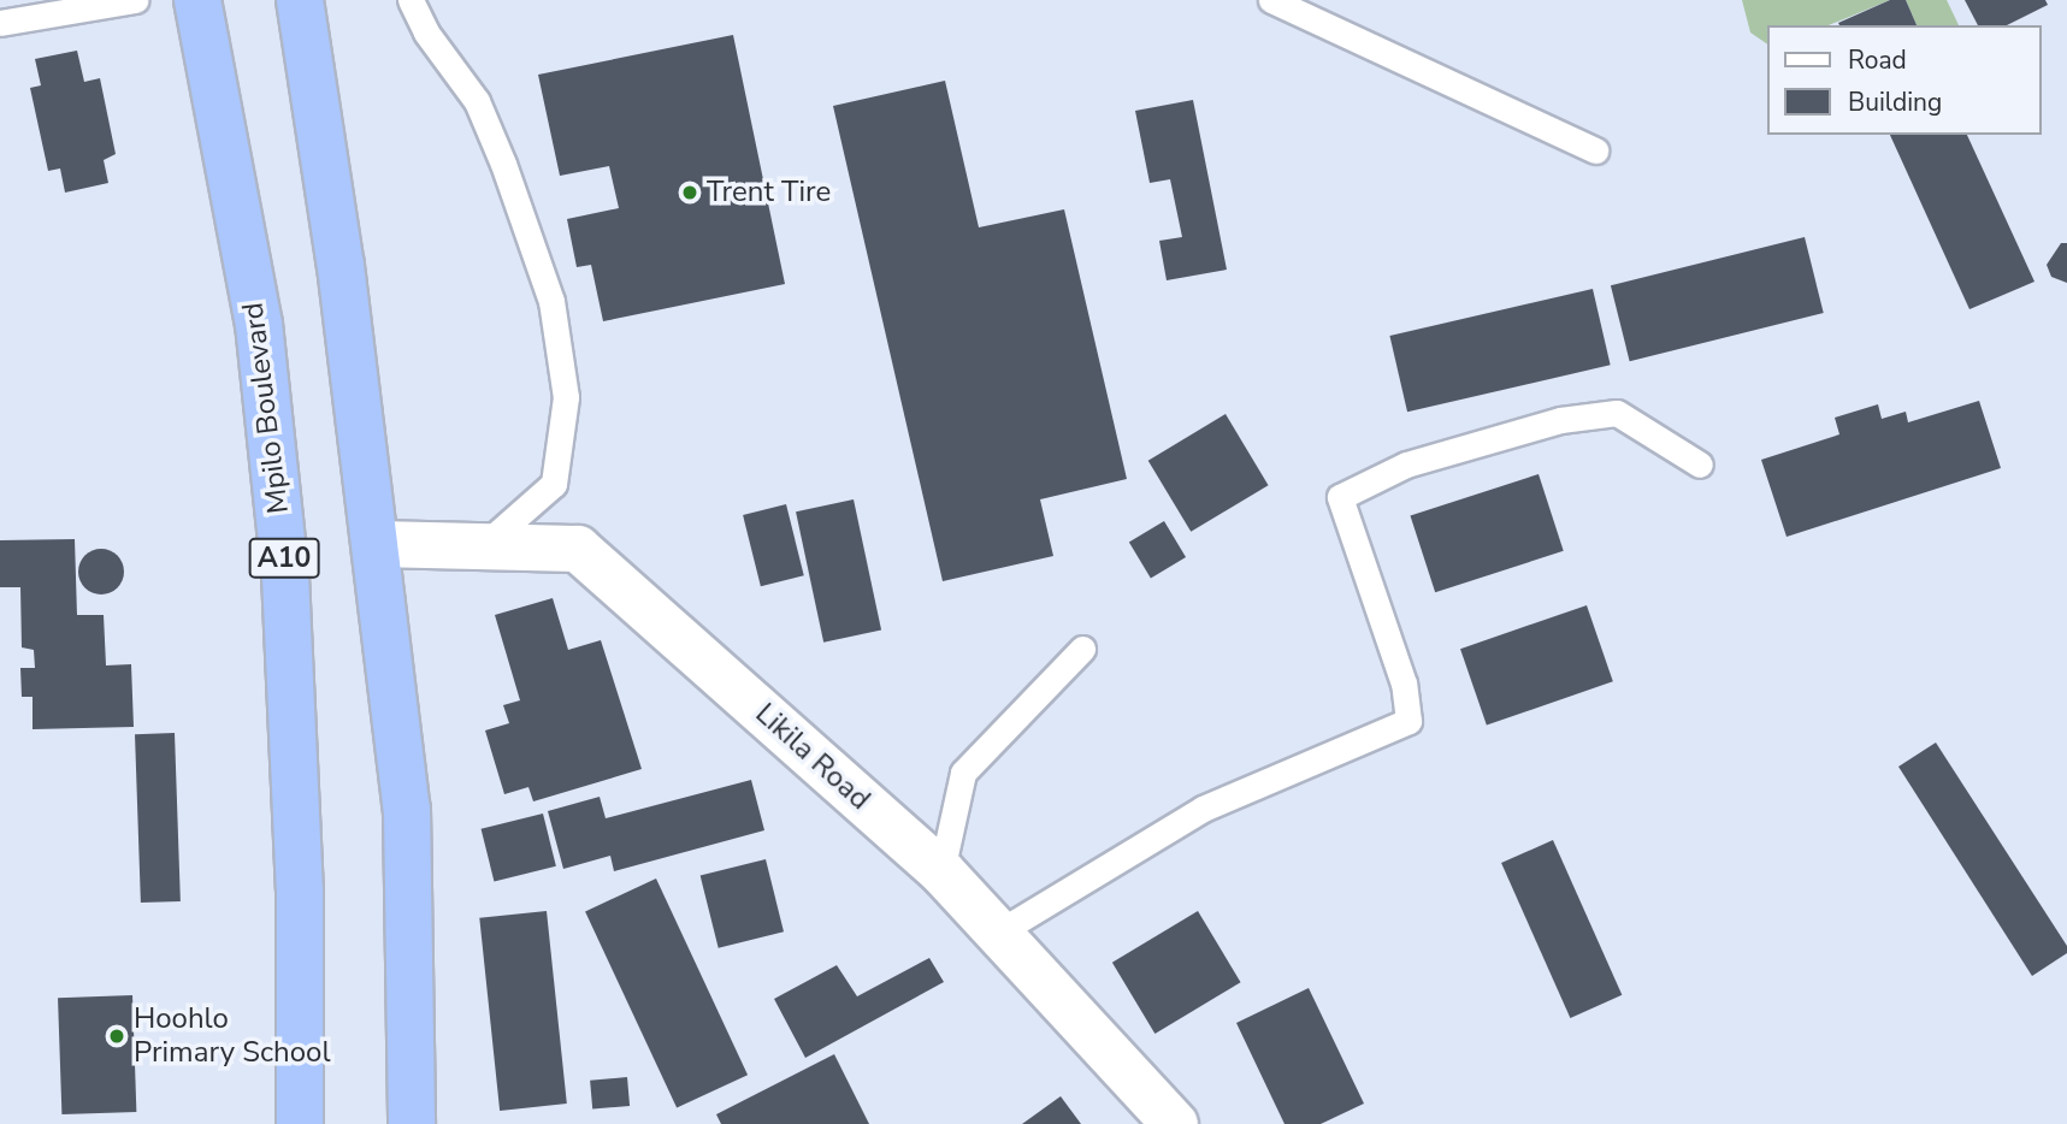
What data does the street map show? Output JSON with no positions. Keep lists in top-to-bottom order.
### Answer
{
  "streets": {
    "highway": ["Mpilo Boulevard", "A10"],
    "street": ["Likila Road"]
  },
  "places": ["Trent Tire", "Hoohlo Primary School"],
  "legend": ["Road", "Building"]
}
